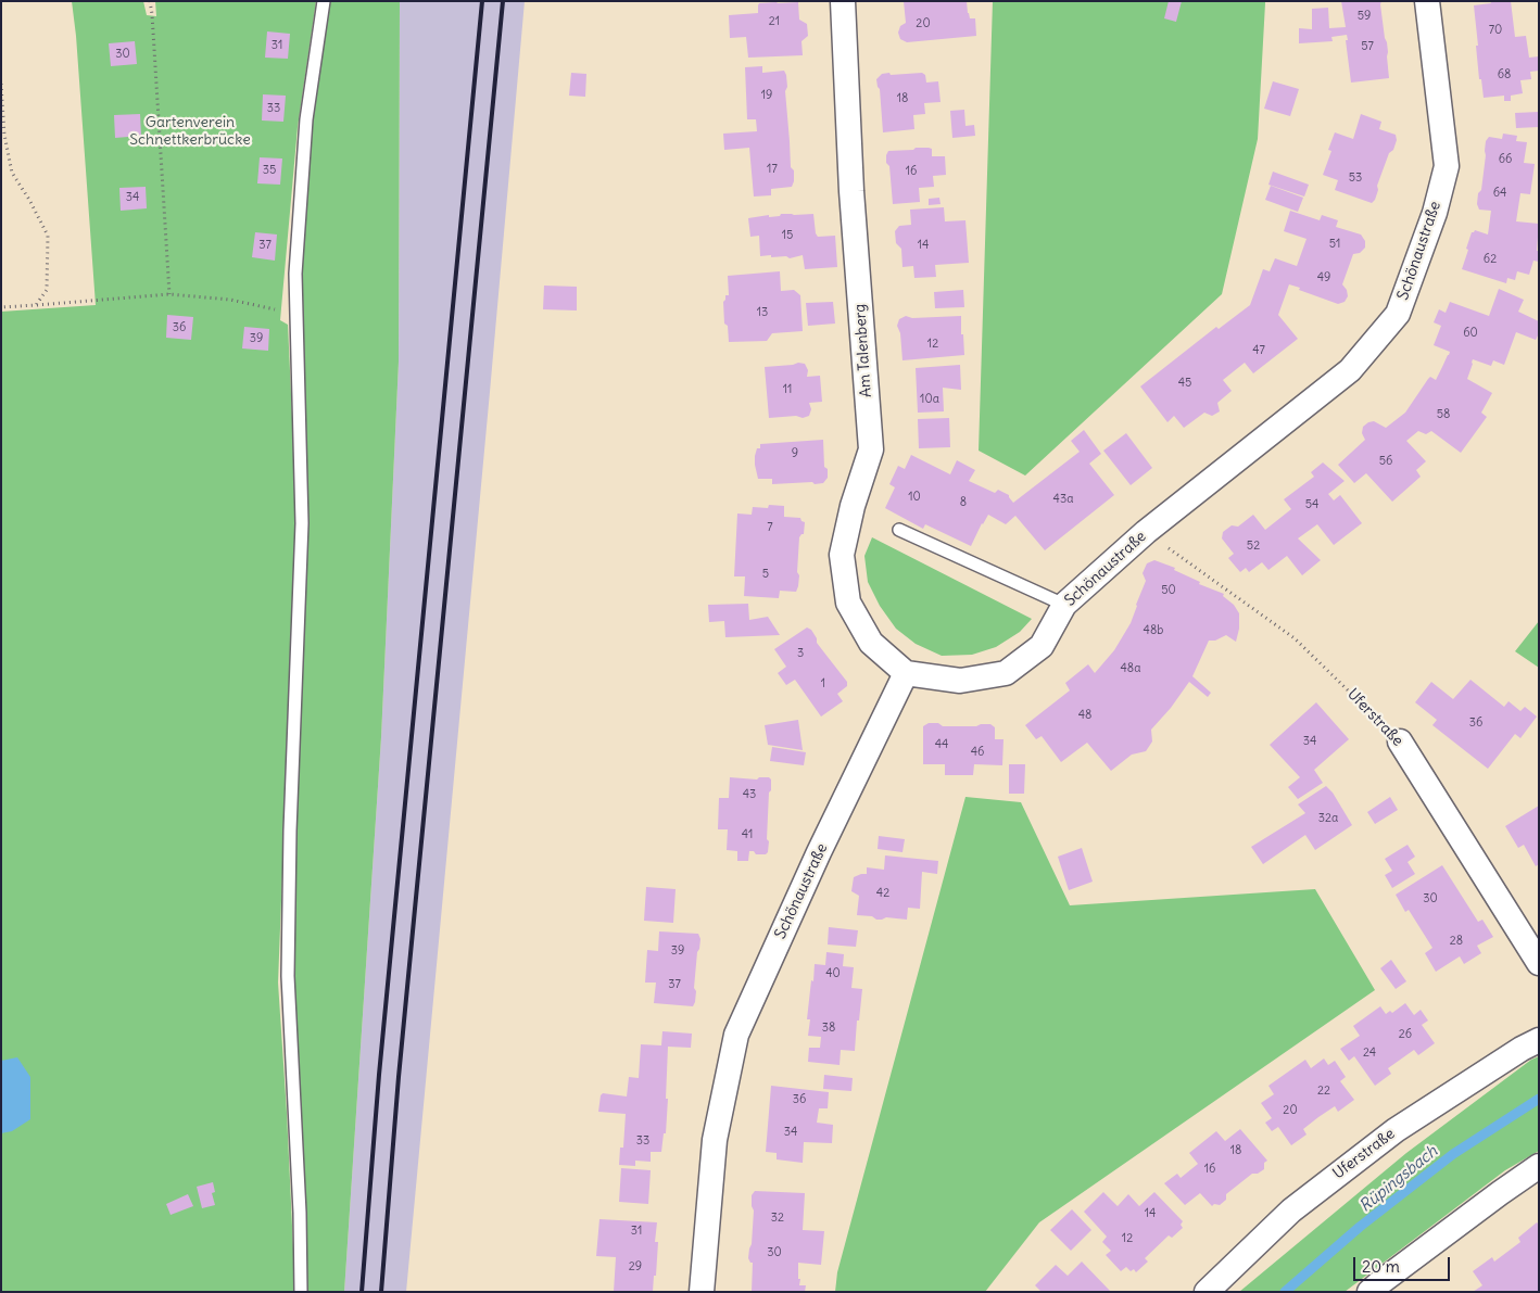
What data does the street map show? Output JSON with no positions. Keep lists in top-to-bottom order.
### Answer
{
  "streets": {
    "street": ["Schönaustraße", "Am Talenberg", "Uferstraße"]
  },
  "crossings": [
    ["Schönaustraße", "Am Talenberg"],
    ["Schönaustraße", "Uferstraße"]
  ],
  "water": ["Rüpingsbach"],
  "parks": ["Gartenverein Schnettkerbrücke"],
  "house_numbers": [
    "59",
    "21",
    "20",
    "70",
    "31",
    "57",
    "30",
    "68",
    "19",
    "18",
    "33",
    "66",
    "17",
    "35",
    "16",
    "53",
    "64",
    "34",
    "15",
    "51",
    "37",
    "14",
    "62",
    "49",
    "13",
    "36",
    "60",
    "39",
    "12",
    "47",
    "45",
    "11",
    "10a",
    "58",
    "9",
    "56",
    "10",
    "43a",
    "8",
    "54",
    "7",
    "52",
    "5",
    "50",
    "48b",
    "3",
    "48a",
    "1",
    "48",
    "36",
    "34",
    "44",
    "46",
    "43",
    "32a",
    "41",
    "42",
    "30",
    "28",
    "39",
    "40",
    "37",
    "38",
    "26",
    "24",
    "22",
    "36",
    "20",
    "34",
    "33",
    "18",
    "16",
    "14",
    "32",
    "31",
    "12",
    "30",
    "29"
  ],
  "scale_bar": "20 m"
}
